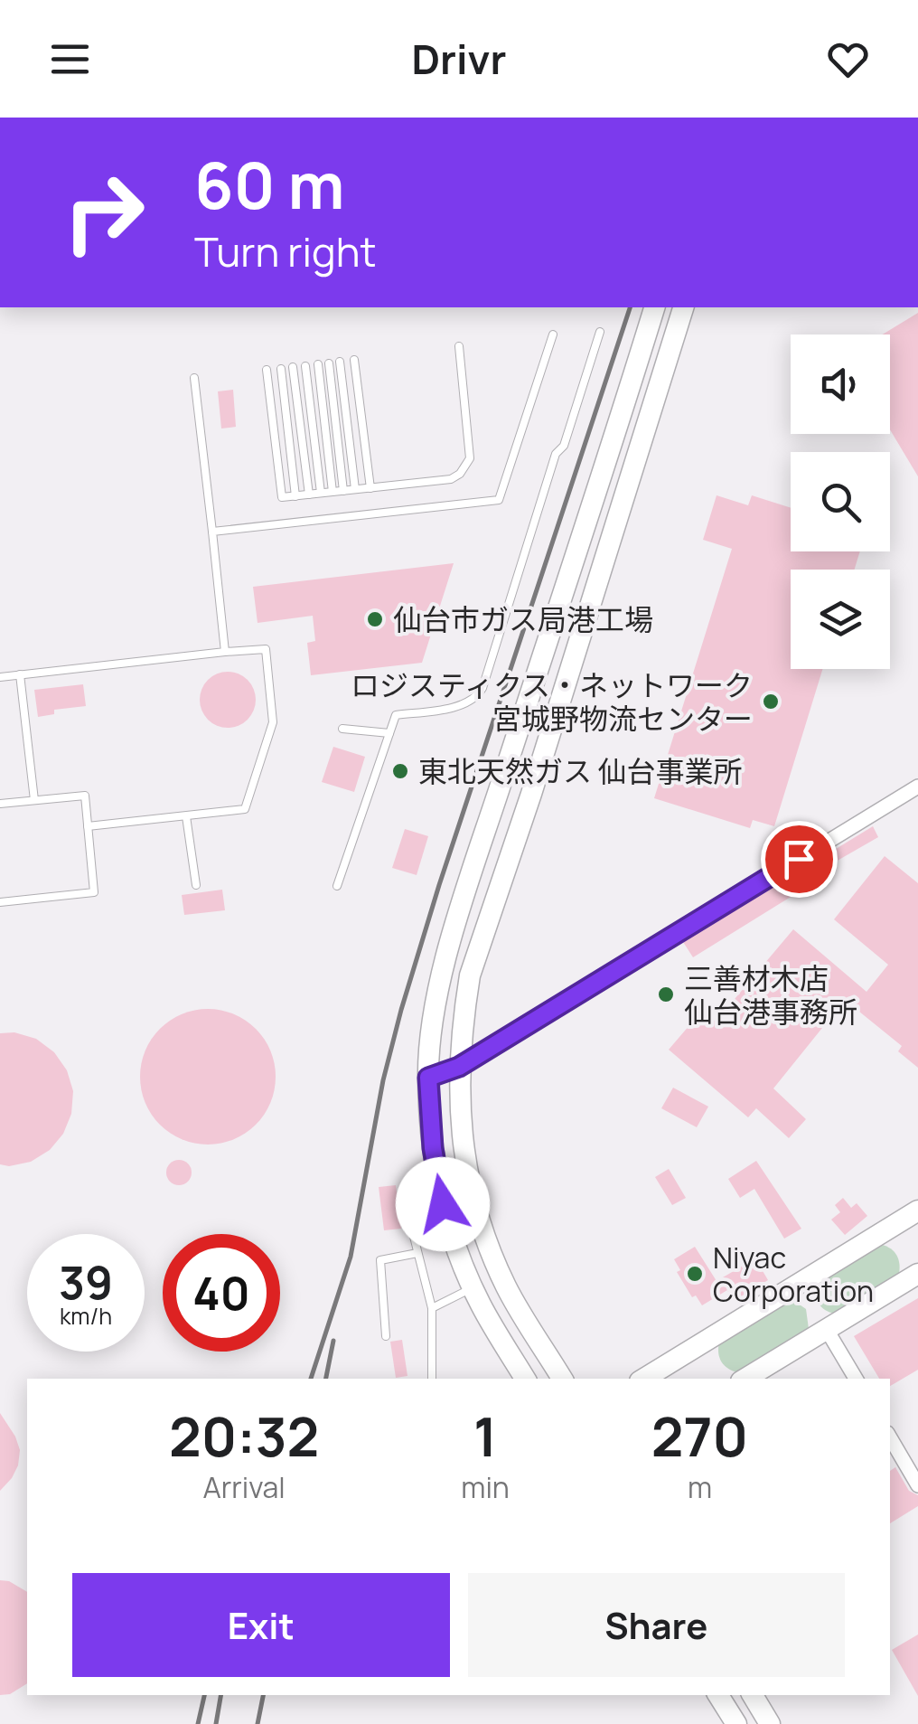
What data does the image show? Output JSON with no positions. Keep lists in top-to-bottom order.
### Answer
{
  "places": [
    "仙台市ガス局港工場",
    "ロジスティクス・ネットワーク 宮城野物流センター",
    "東北天然ガス 仙台事業所",
    "三善材木店 仙台港事務所",
    "Niyac Corporation"
  ],
  "page": {
    "header": "Drivr",
    "turn": ["60 m", "Turn right"],
    "speed": "39 km/h",
    "limit": "40",
    "eta": [
      "20:32",
      "Arrival",
      "1",
      "min",
      "270",
      "m"
    ],
    "buttons": ["Exit", "Share"]
  }
}
